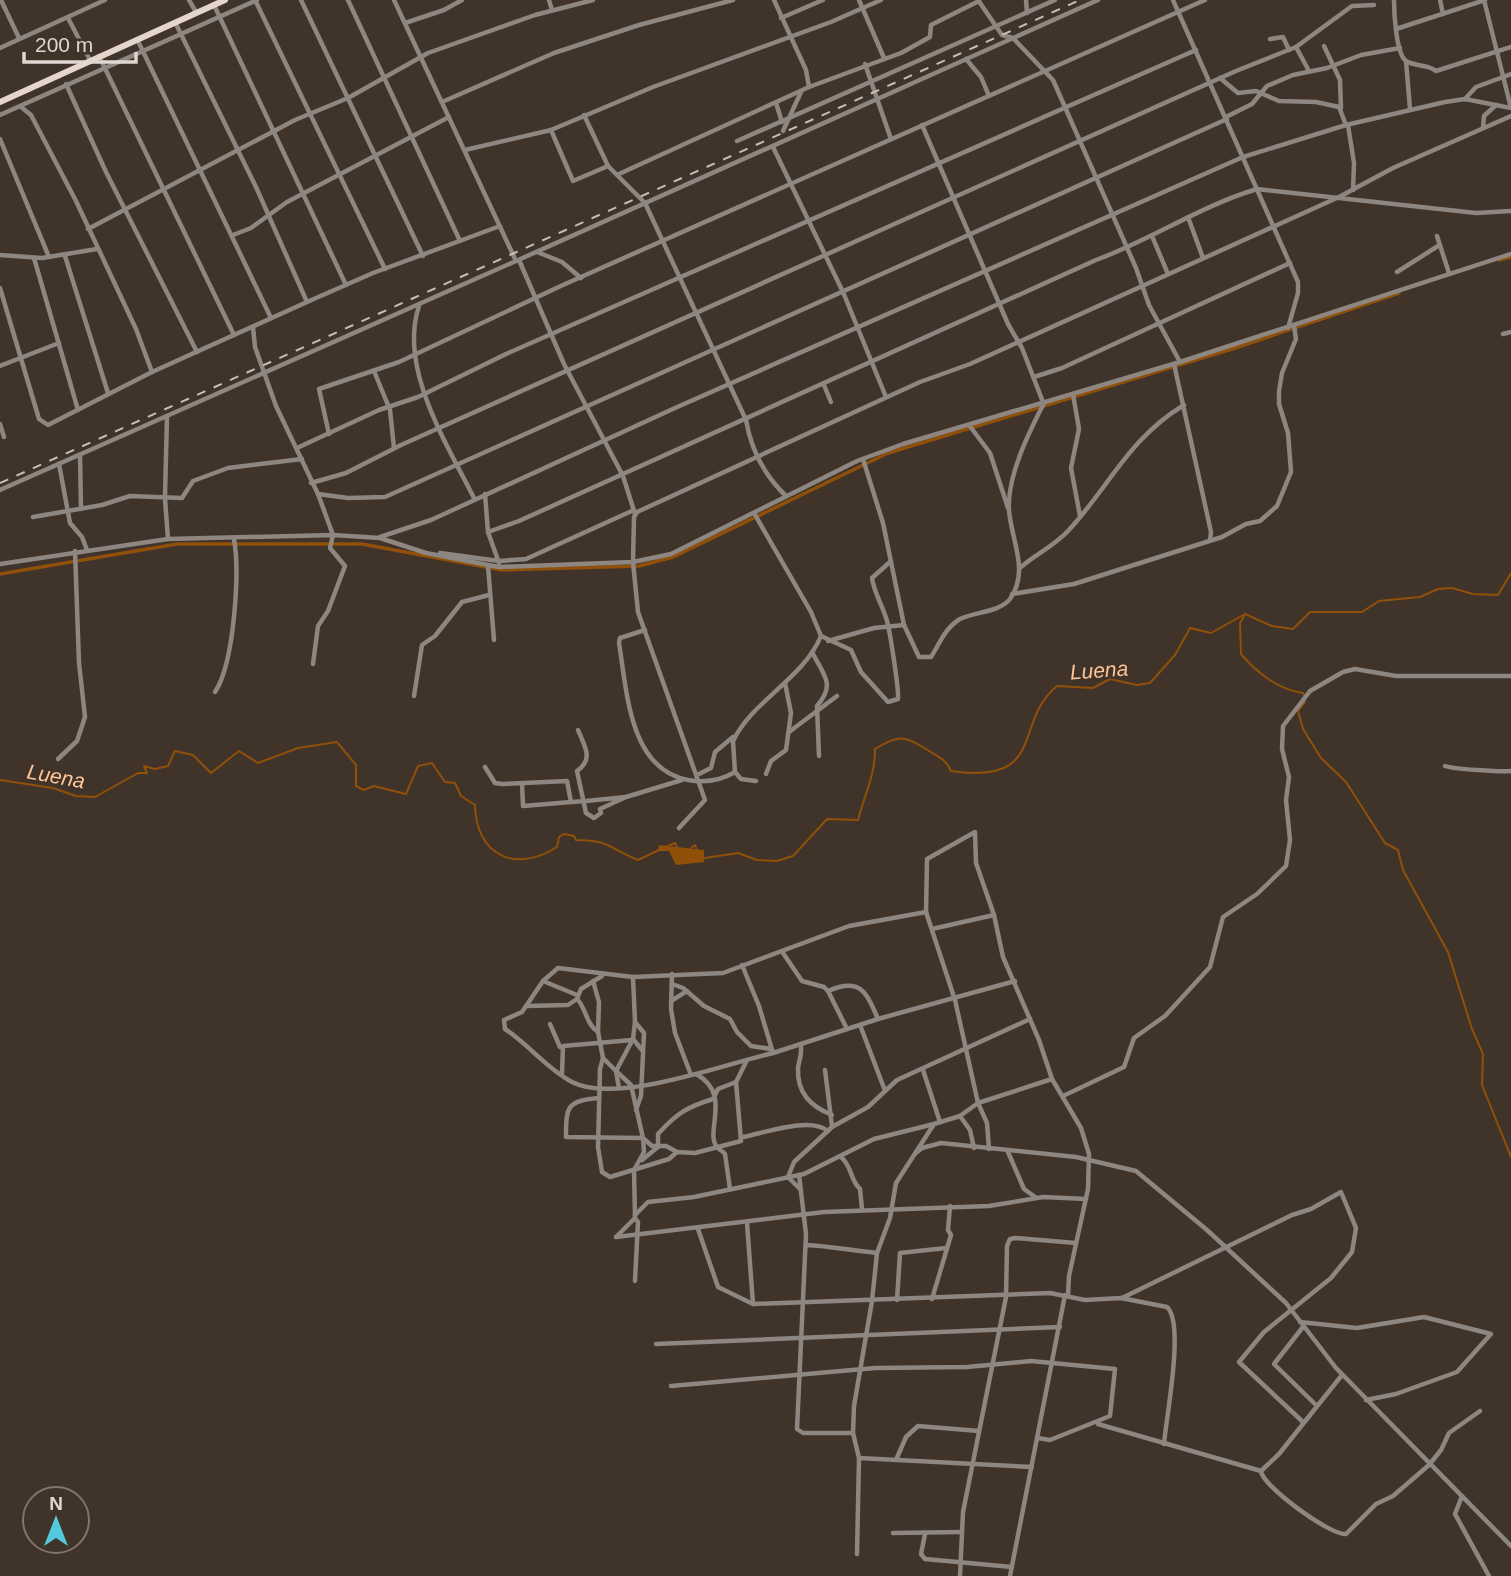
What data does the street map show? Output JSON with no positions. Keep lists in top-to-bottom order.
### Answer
{
  "water": ["Luena"],
  "scale_bar": "200 m",
  "north": "top"
}
